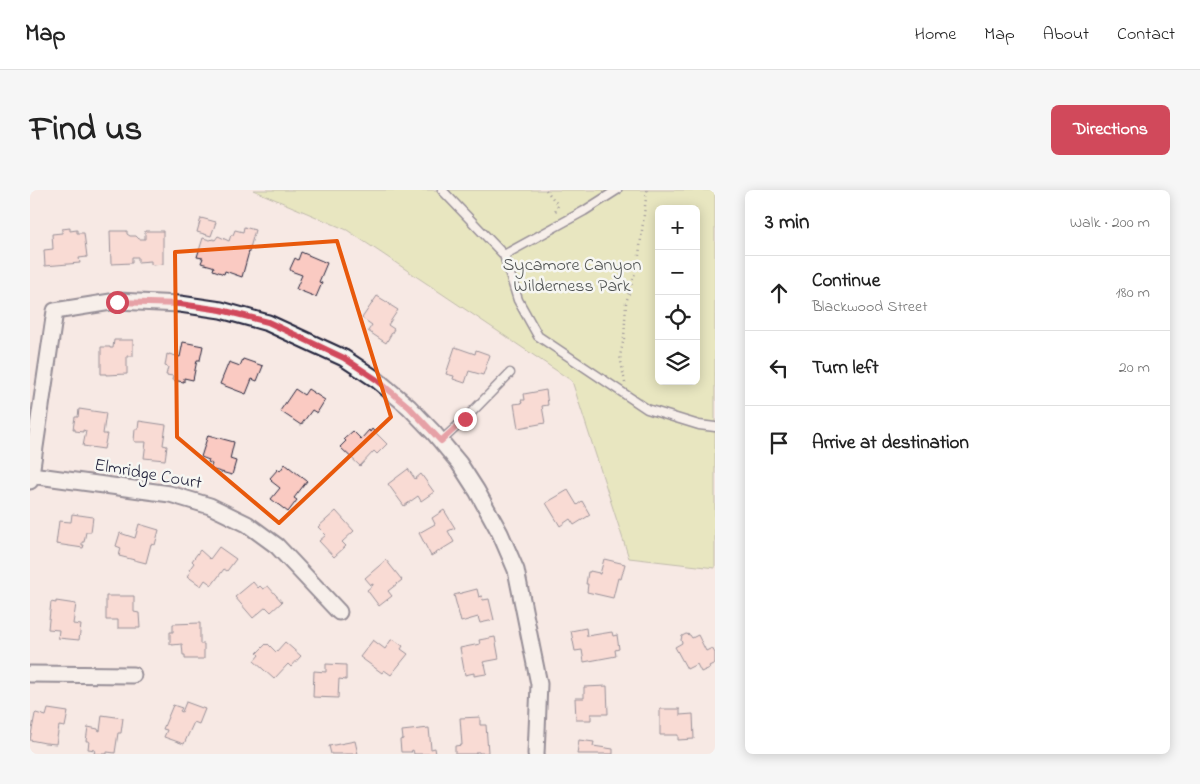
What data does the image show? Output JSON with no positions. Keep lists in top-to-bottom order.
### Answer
{
  "streets": {
    "street": ["Elmridge Court"]
  },
  "parks": ["Sycamore Canyon Wilderness Park"],
  "page": {
    "header": "Map",
    "nav": [
      "Home",
      "Map",
      "About",
      "Contact"
    ],
    "title": "Find us",
    "buttons": "Directions",
    "heading": ["3 min", "Walk · 200 m"],
    "map_buttons": ["+", "−"],
    "list": [
      ["Continue", "Blackwood Street", "180 m"],
      ["Turn left", "20 m"],
      "Arrive at destination"
    ]
  }
}
